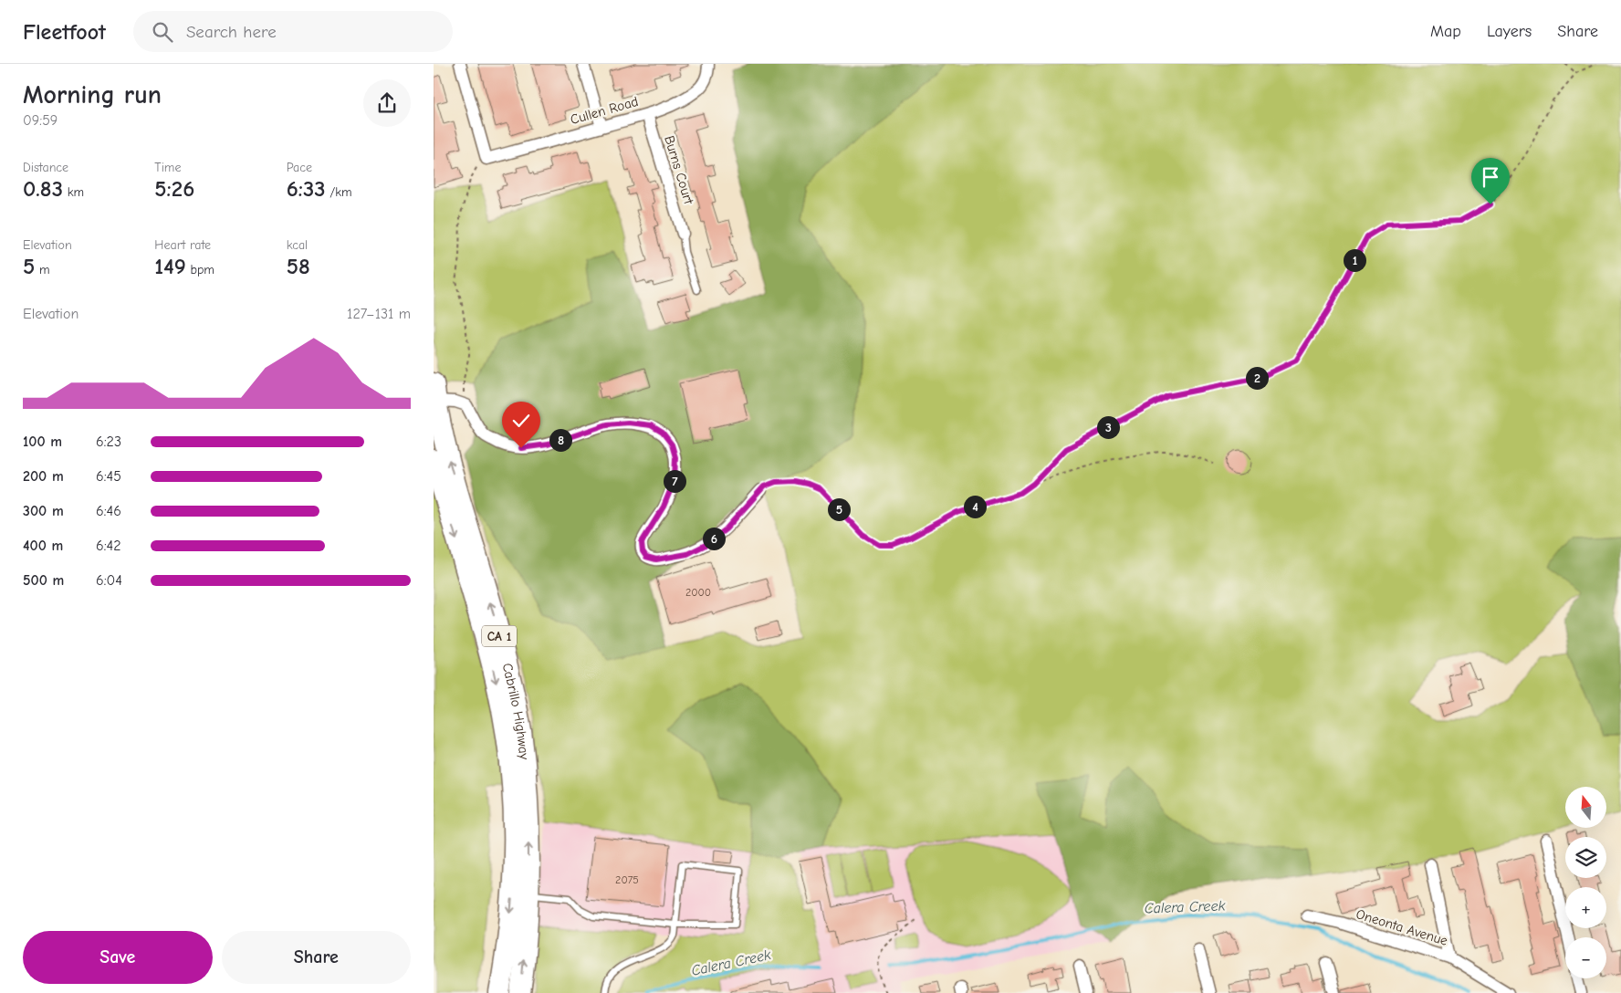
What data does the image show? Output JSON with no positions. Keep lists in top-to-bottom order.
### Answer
{
  "streets": {
    "highway": ["CA 1", "Cabrillo Highway"],
    "street": ["Cullen Road", "Burns Court", "Oneonta Avenue"]
  },
  "crossings": [
    ["Cullen Road", "Burns Court"]
  ],
  "water": ["Calera Creek"],
  "house_numbers": ["2000", "2075"],
  "north": "top",
  "page": {
    "header": "Fleetfoot",
    "search": "Search here",
    "nav": ["Map", "Layers", "Share"],
    "heading": ["Morning run", "09:59"],
    "stats": [
      ["Distance", "0.83 km"],
      ["Time", "5:26"],
      ["Pace", "6:33 /km"],
      ["Elevation", "5 m"],
      ["Heart rate", "149 bpm"],
      ["kcal", "58"]
    ],
    "pins": [
      "1",
      "2",
      "3",
      "8",
      "7",
      "4",
      "5",
      "6"
    ],
    "chart": ["Elevation", "127–131 m"],
    "list": [
      {
        "name": "100 m",
        "note": "6:23"
      },
      {
        "name": "200 m",
        "note": "6:45"
      },
      {
        "name": "300 m",
        "note": "6:46"
      },
      {
        "name": "400 m",
        "note": "6:42"
      },
      {
        "name": "500 m",
        "note": "6:04"
      }
    ],
    "map_buttons": ["+", "−"],
    "buttons": ["Save", "Share"]
  }
}
